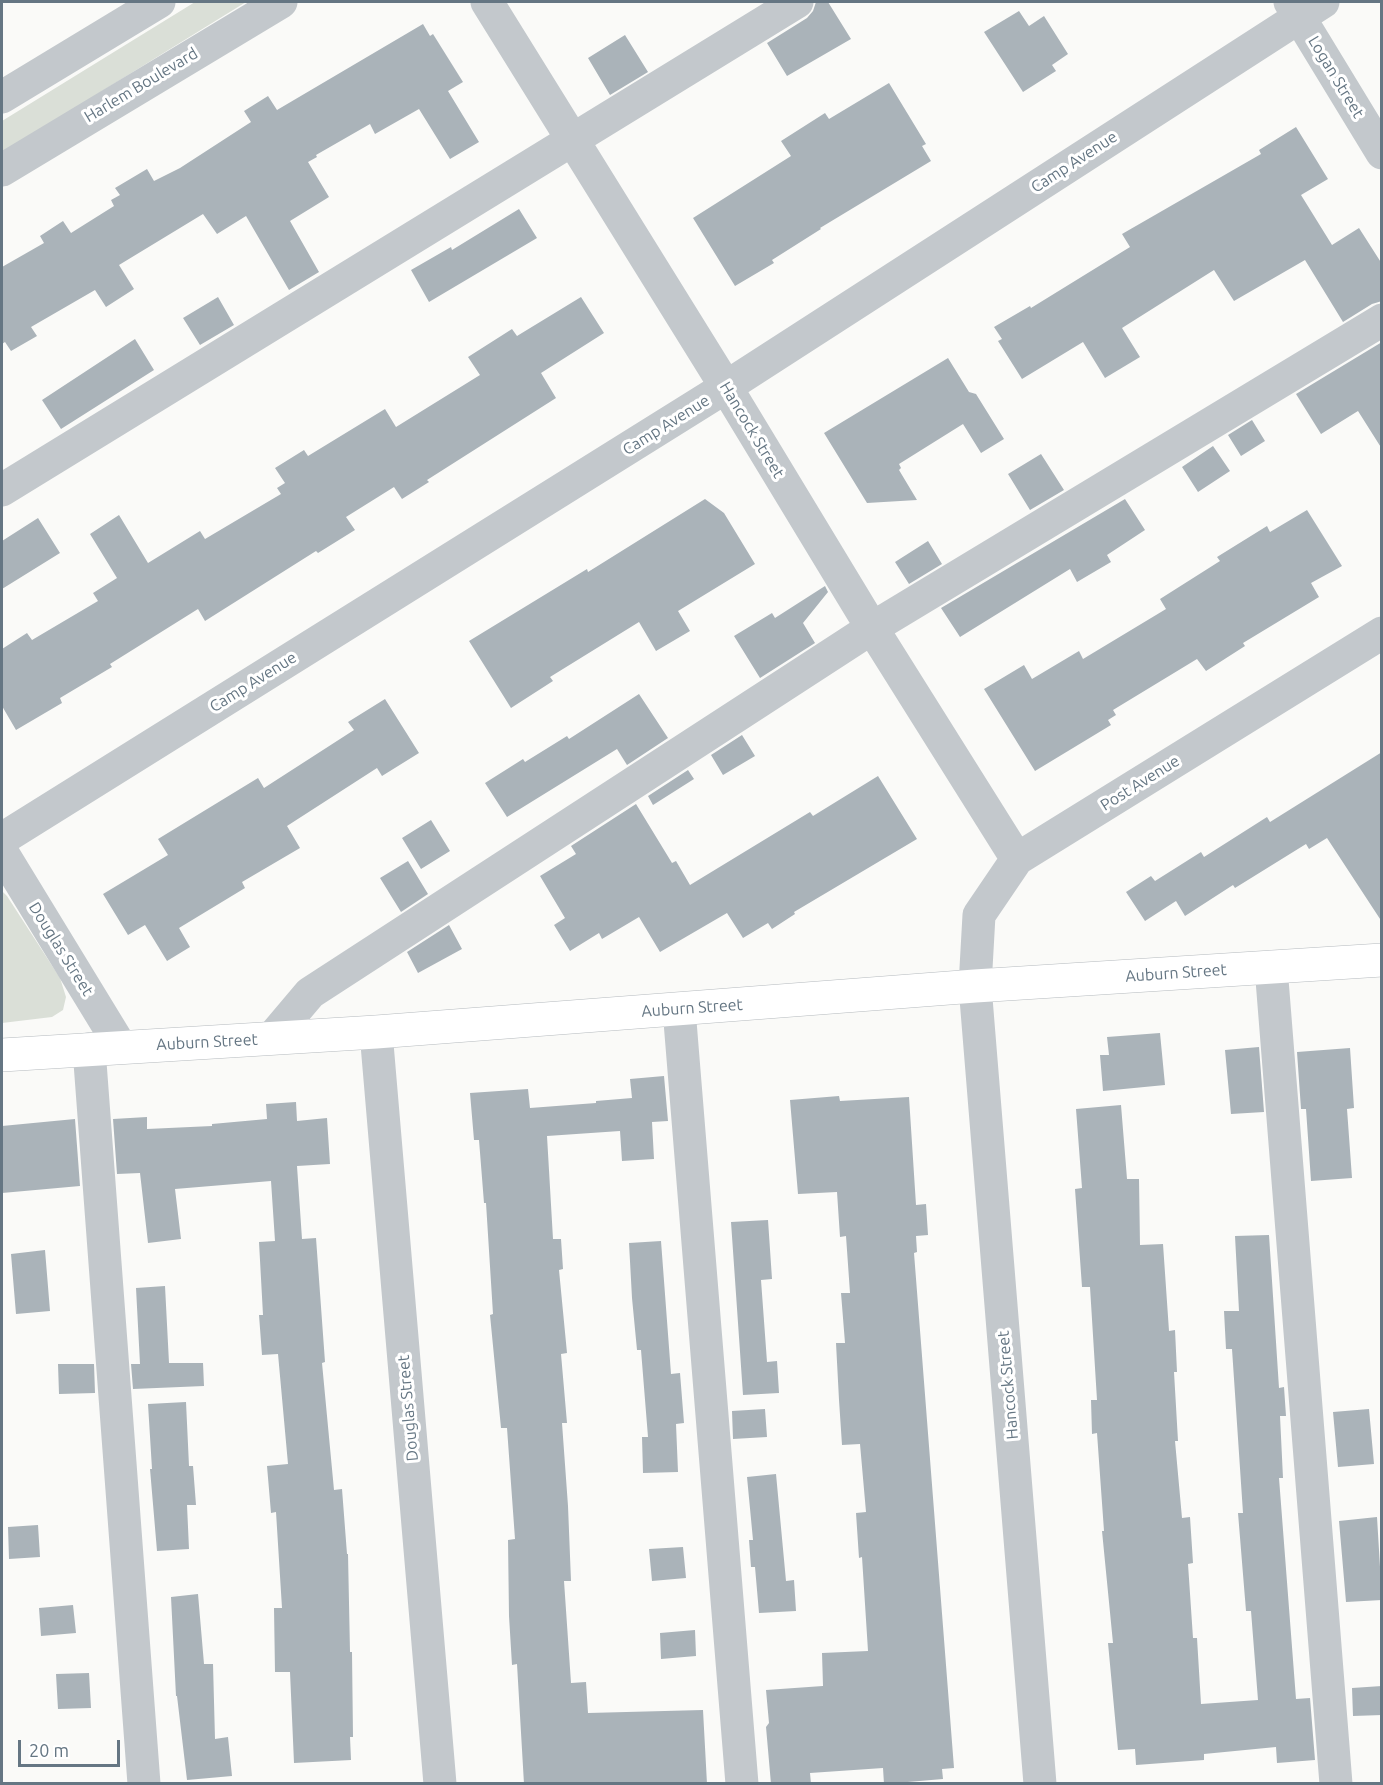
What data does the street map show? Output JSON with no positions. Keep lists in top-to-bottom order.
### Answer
{
  "streets": {
    "main road": ["Auburn Street"],
    "street": [
      "Logan Street",
      "Harlem Boulevard",
      "Camp Avenue",
      "Hancock Street",
      "Post Avenue",
      "Douglas Street"
    ]
  },
  "crossings": [
    ["Logan Street", "Camp Avenue"],
    ["Camp Avenue", "Hancock Street"],
    ["Hancock Street", "Post Avenue"],
    ["Hancock Street", "Auburn Street"],
    ["Post Avenue", "Auburn Street"],
    ["Douglas Street", "Auburn Street"]
  ],
  "scale_bar": "20 m"
}
